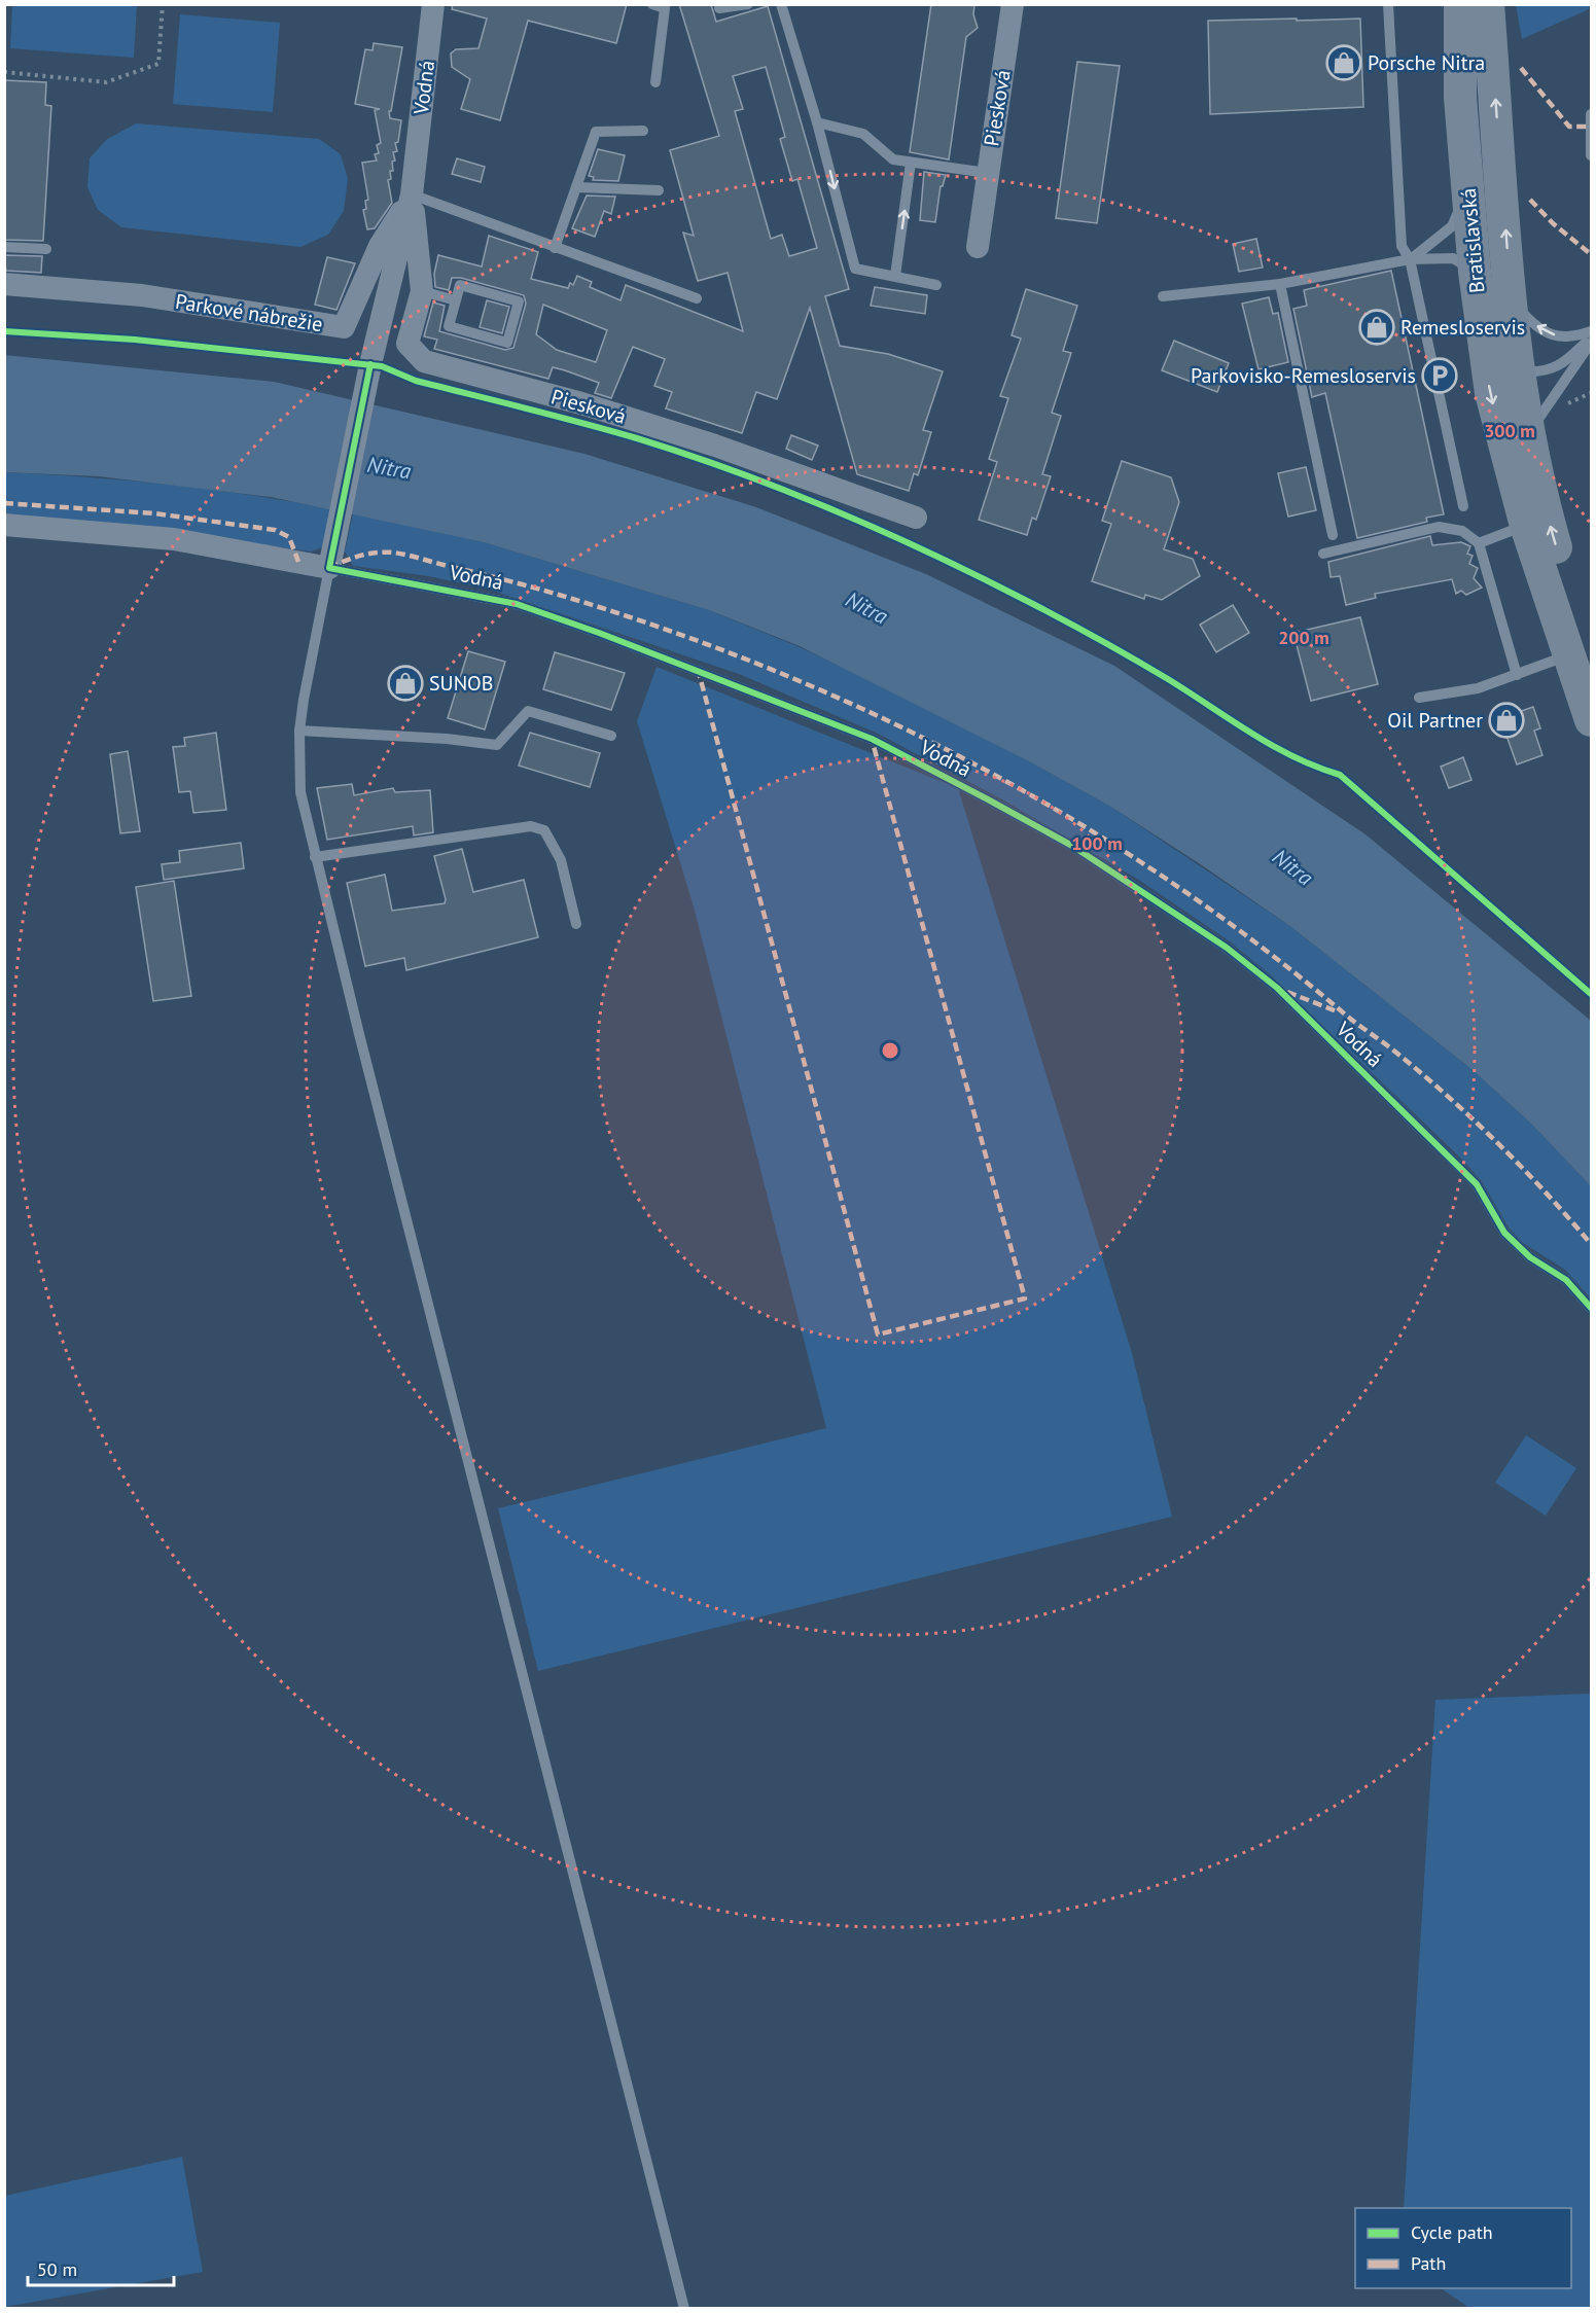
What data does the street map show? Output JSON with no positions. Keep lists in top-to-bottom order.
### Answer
{
  "streets": {
    "main road": ["Bratislavská"],
    "street": ["Vodná", "Piesková", "Parkové nábrežie"]
  },
  "crossings": [
    ["Vodná", "Piesková"],
    ["Vodná", "Parkové nábrežie"],
    ["Piesková", "Parkové nábrežie"]
  ],
  "water": ["Nitra"],
  "places": {
    "shop": [
      "Porsche Nitra",
      "Remesloservis",
      "SUNOB",
      "Oil Partner"
    ],
    "parking": ["Parkovisko-Remesloservis"]
  },
  "legend": ["Cycle path", "Path"],
  "scale_bar": "50 m",
  "rings": ["300 m", "200 m", "100 m"]
}
